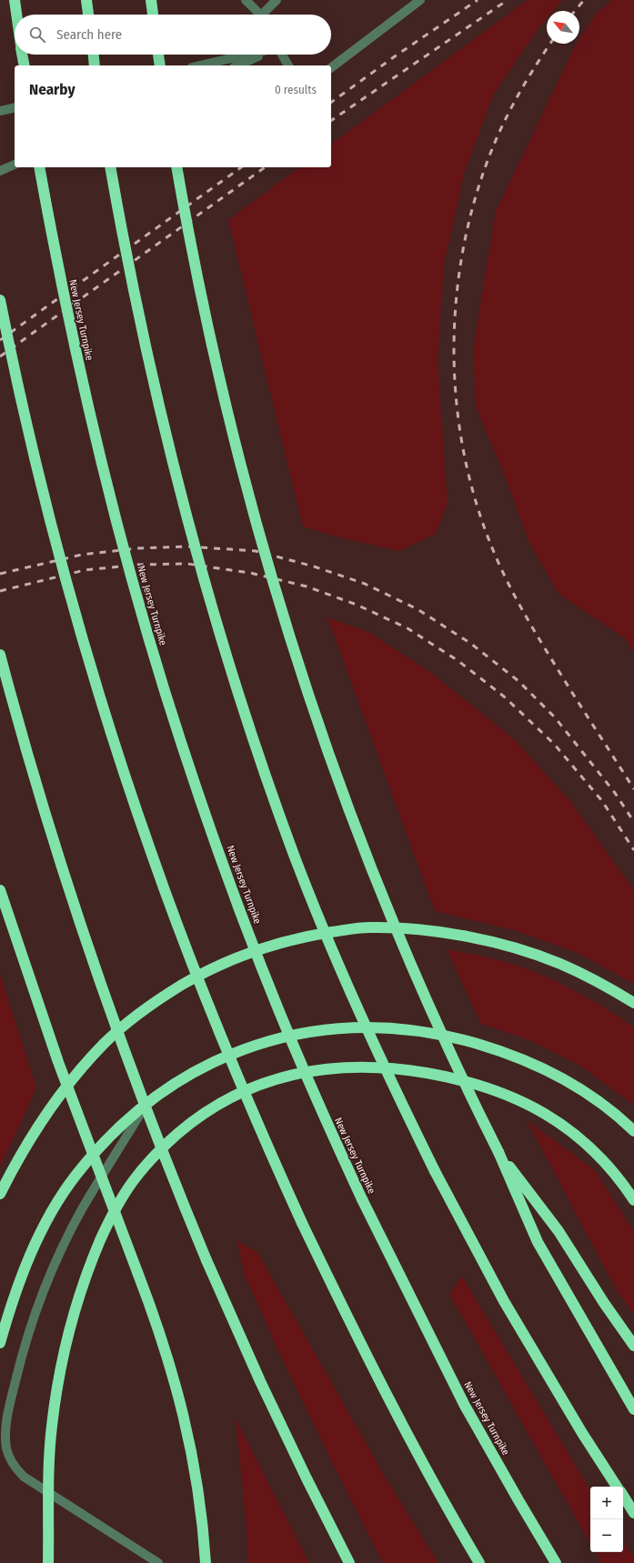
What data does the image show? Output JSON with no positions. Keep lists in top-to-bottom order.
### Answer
{
  "streets": {
    "highway": ["New Jersey Turnpike"]
  },
  "north": "top left",
  "page": {
    "search": "Search here",
    "heading": ["Nearby", "0 results"],
    "map_buttons": ["+", "−"]
  }
}
